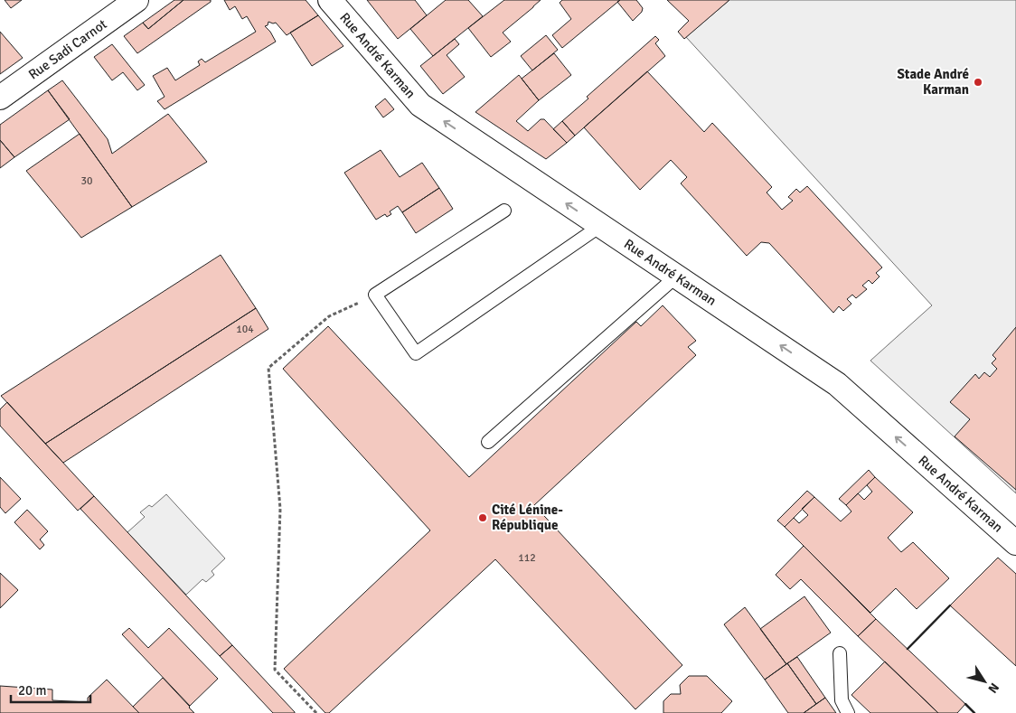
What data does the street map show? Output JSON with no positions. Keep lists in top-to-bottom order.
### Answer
{
  "streets": {
    "street": ["Rue Sadi Carnot", "Rue André Karman"]
  },
  "one_way": ["Rue André Karman"],
  "places": ["Stade André Karman", "Cité Lénine- République"],
  "house_numbers": ["30", "104", "112"],
  "scale_bar": "20 m",
  "north": "bottom right"
}
